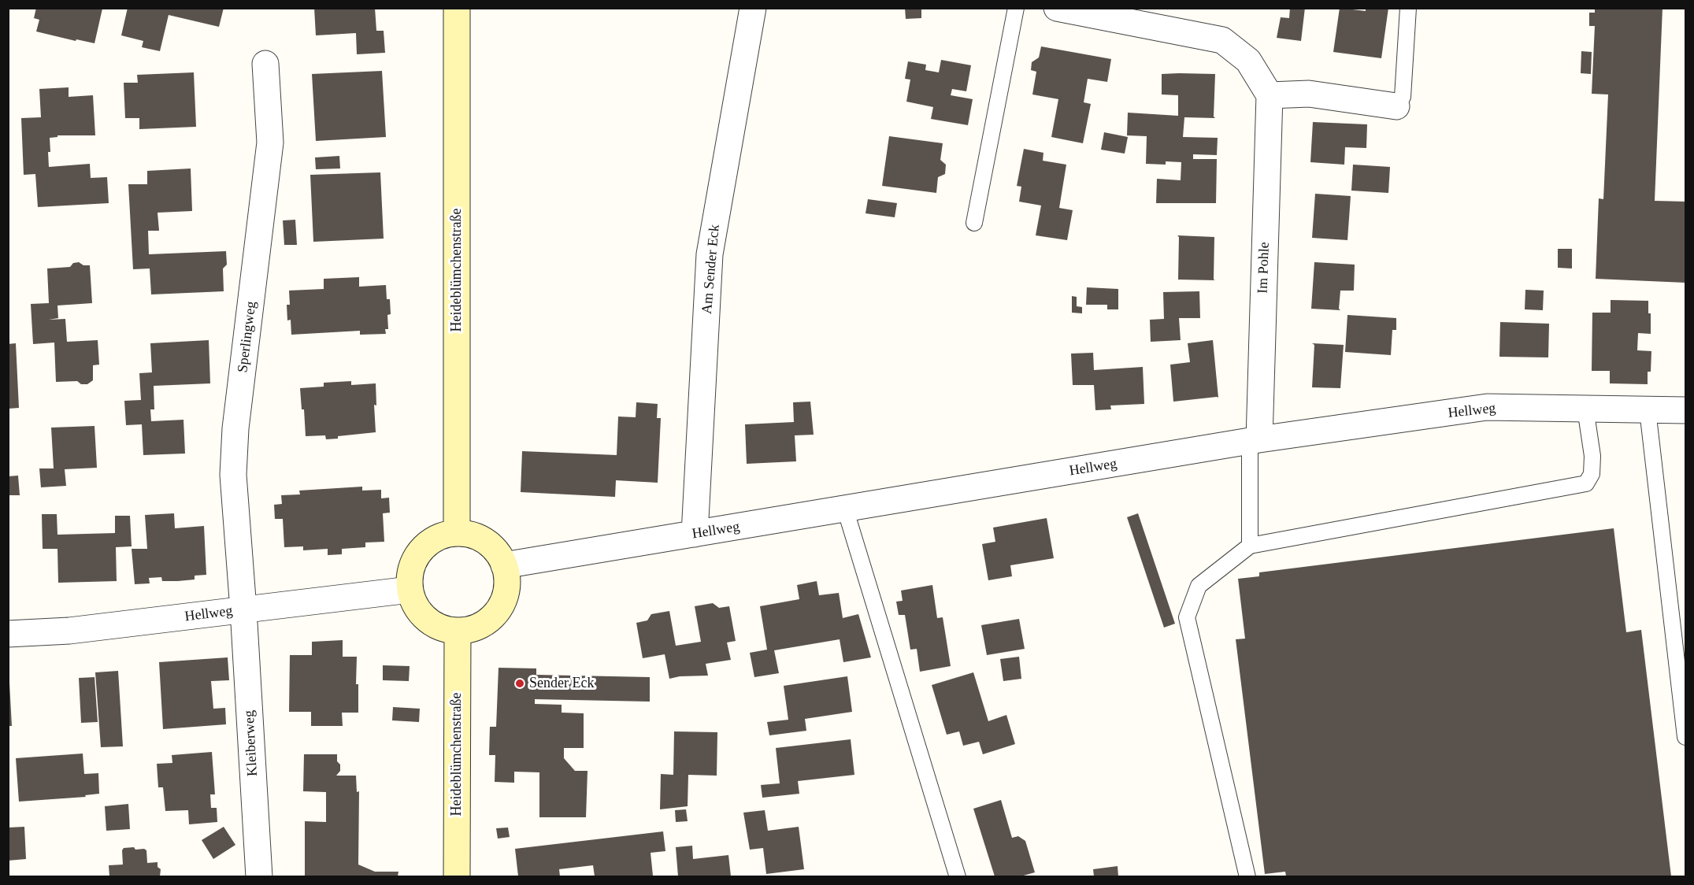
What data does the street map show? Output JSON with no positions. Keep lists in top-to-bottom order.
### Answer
{
  "streets": {
    "street": [
      "Im Pohle",
      "Am Sender Eck",
      "Heideblümchenstraße",
      "Sperlingweg",
      "Hellweg",
      "Kleiberweg"
    ]
  },
  "crossings": [
    ["Im Pohle", "Hellweg"],
    ["Am Sender Eck", "Hellweg"],
    ["Heideblümchenstraße", "Hellweg"],
    ["Sperlingweg", "Hellweg"],
    ["Sperlingweg", "Kleiberweg"],
    ["Hellweg", "Kleiberweg"]
  ],
  "places": ["Sender Eck"]
}
